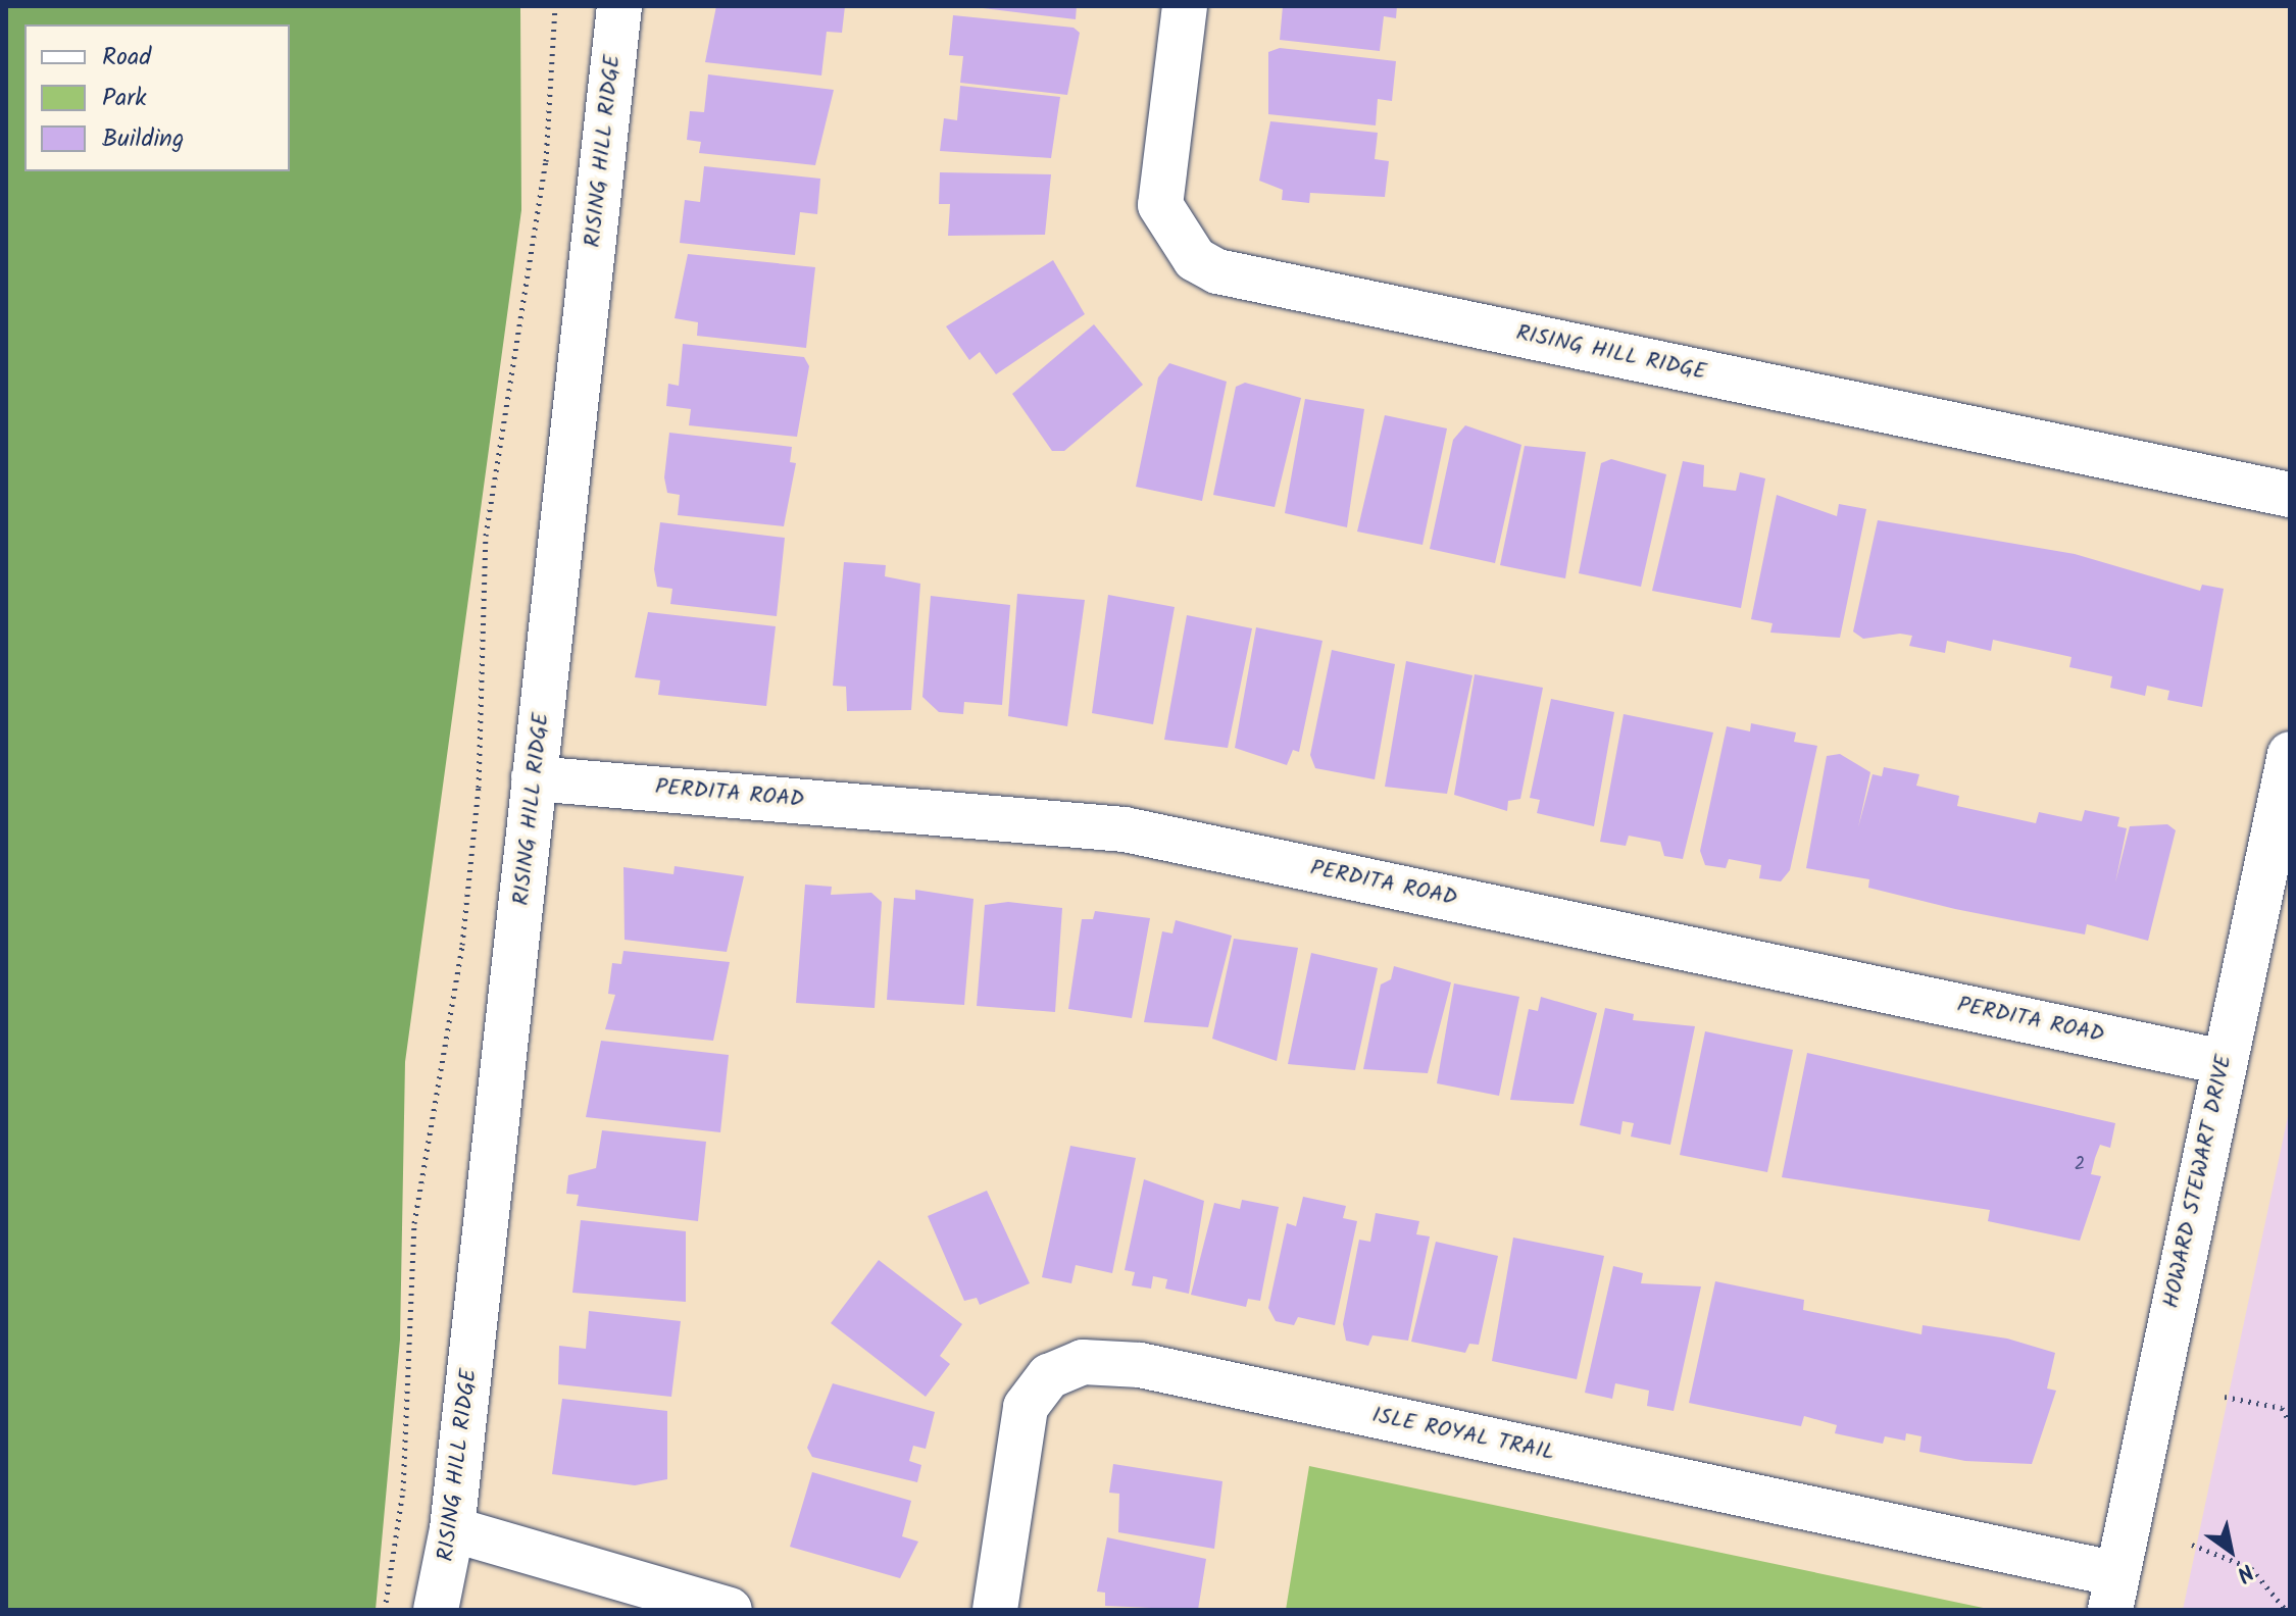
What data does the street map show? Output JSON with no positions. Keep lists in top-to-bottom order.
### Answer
{
  "streets": {
    "street": [
      "RISING HILL RIDGE",
      "PERDITA ROAD",
      "HOWARD STEWART DRIVE",
      "ISLE ROYAL TRAIL"
    ]
  },
  "crossings": [
    ["RISING HILL RIDGE", "PERDITA ROAD"],
    ["PERDITA ROAD", "HOWARD STEWART DRIVE"],
    ["HOWARD STEWART DRIVE", "ISLE ROYAL TRAIL"]
  ],
  "house_numbers": ["2"],
  "legend": ["Road", "Park", "Building"],
  "north": "bottom right"
}
